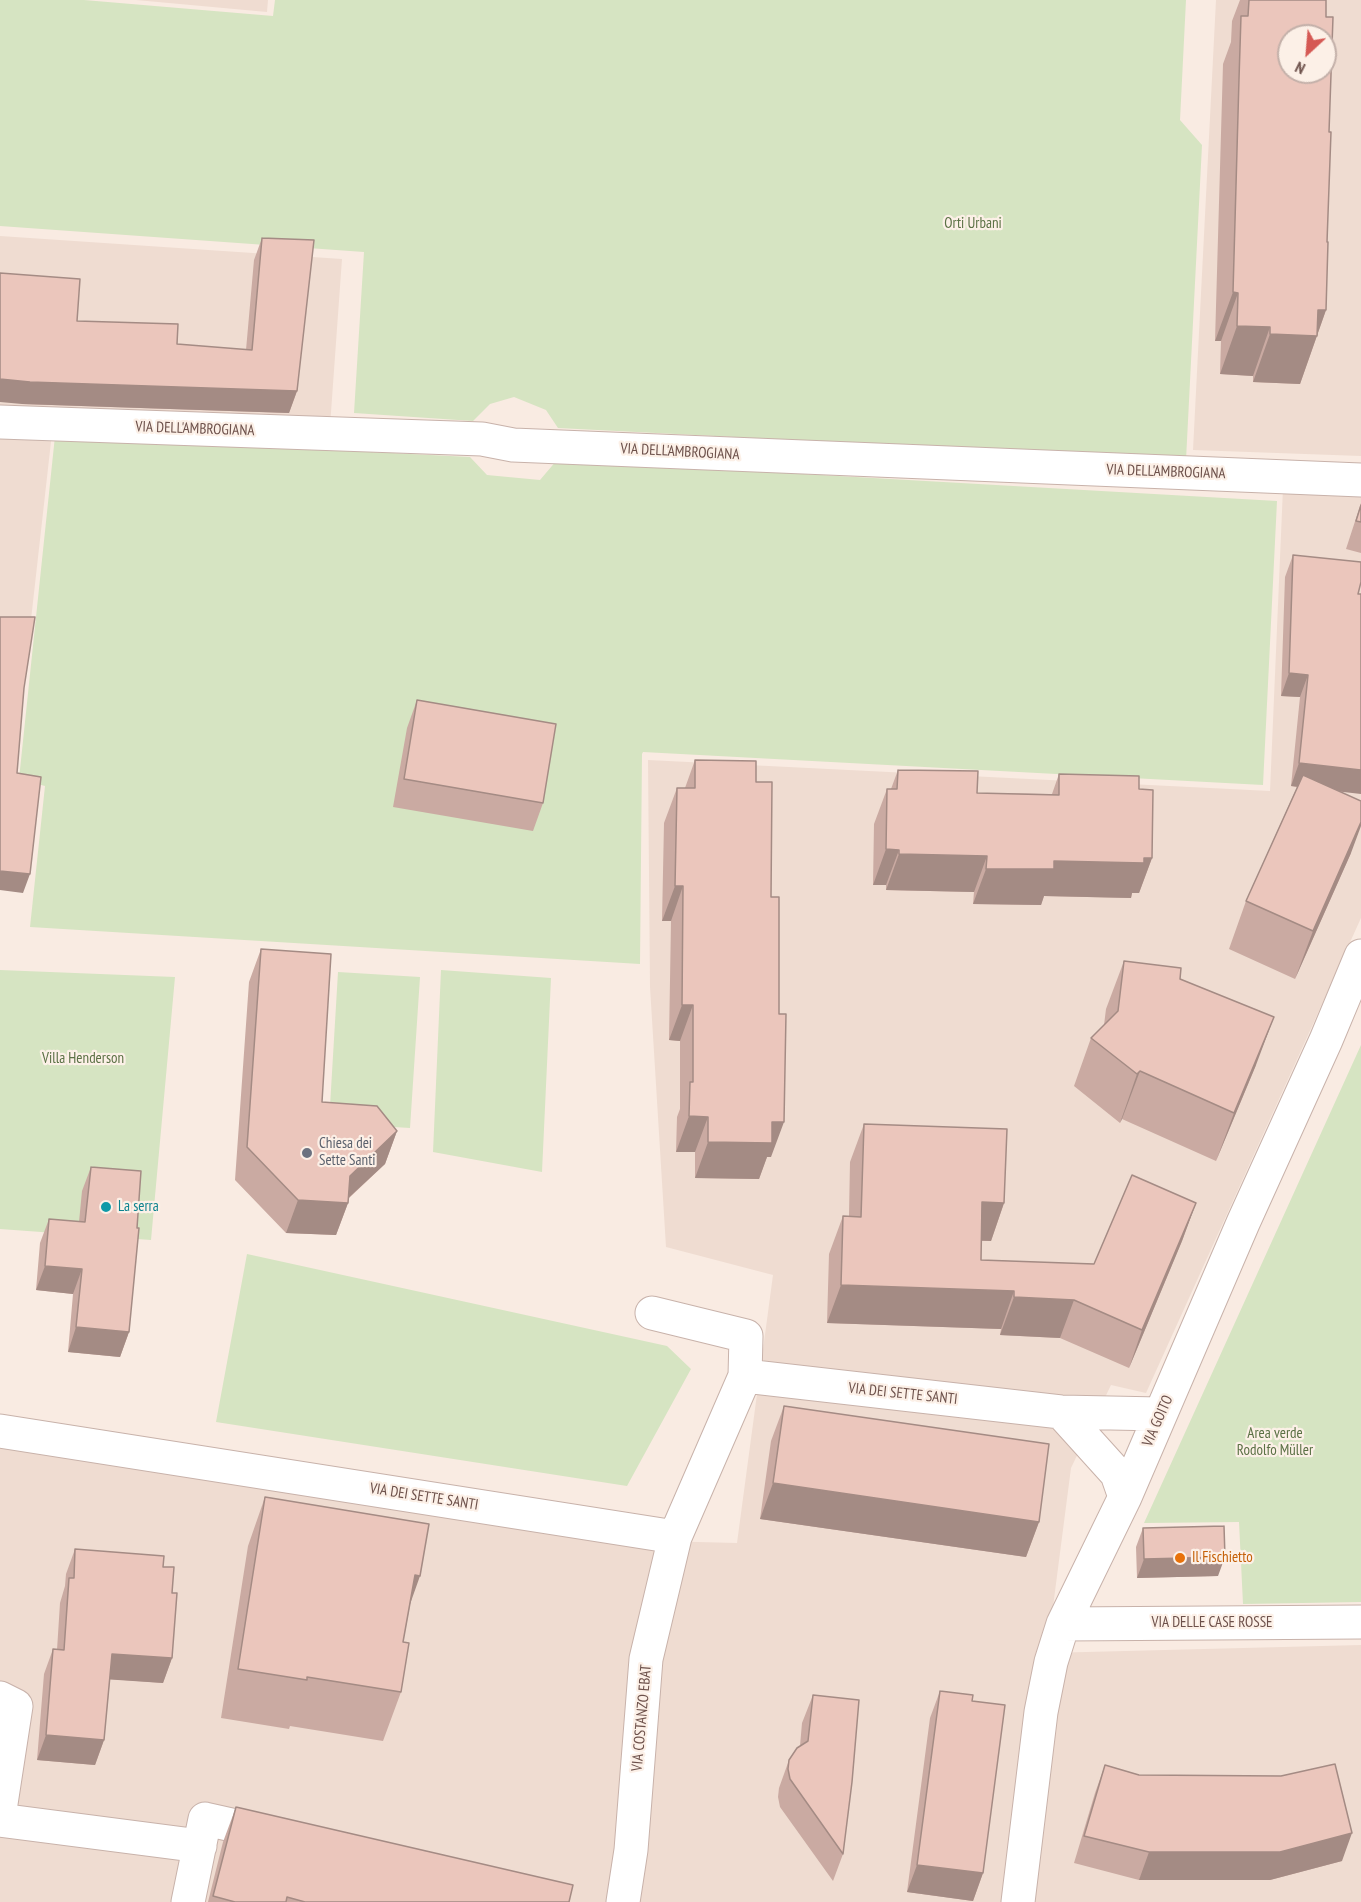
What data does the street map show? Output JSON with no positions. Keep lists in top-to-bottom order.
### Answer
{
  "streets": {
    "street": [
      "VIA DELL'AMBROGIANA",
      "VIA DEI SETTE SANTI",
      "VIA GOITO",
      "VIA DELLE CASE ROSSE",
      "VIA COSTANZO EBAT"
    ]
  },
  "crossings": [
    ["VIA DEI SETTE SANTI", "VIA GOITO"],
    ["VIA DEI SETTE SANTI", "VIA COSTANZO EBAT"],
    ["VIA GOITO", "VIA DELLE CASE ROSSE"]
  ],
  "parks": ["Orti Urbani", "Villa Henderson", "Area verde Rodolfo Müller"],
  "places": ["Chiesa dei Sette Santi", "La serra", "Il Fischietto"],
  "north": "bottom left"
}
